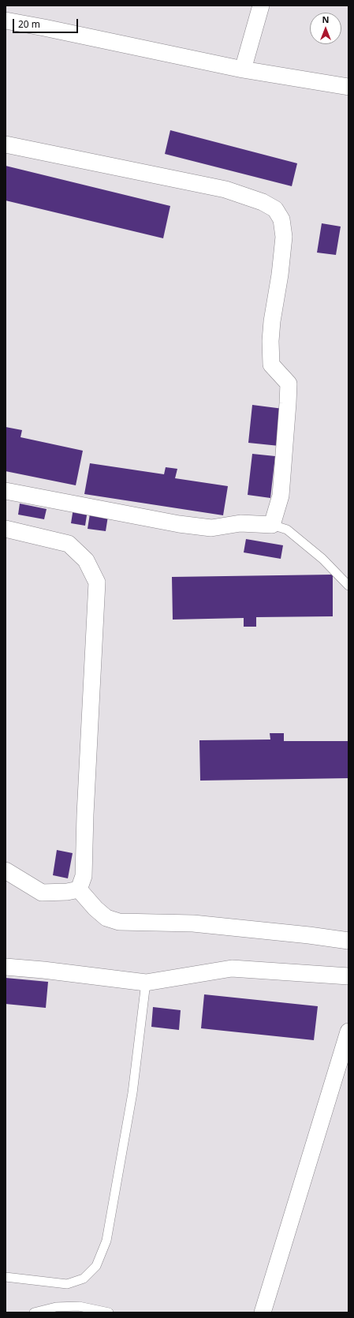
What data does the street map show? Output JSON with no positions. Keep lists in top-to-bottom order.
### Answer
{
  "scale_bar": "20 m",
  "north": "top"
}
